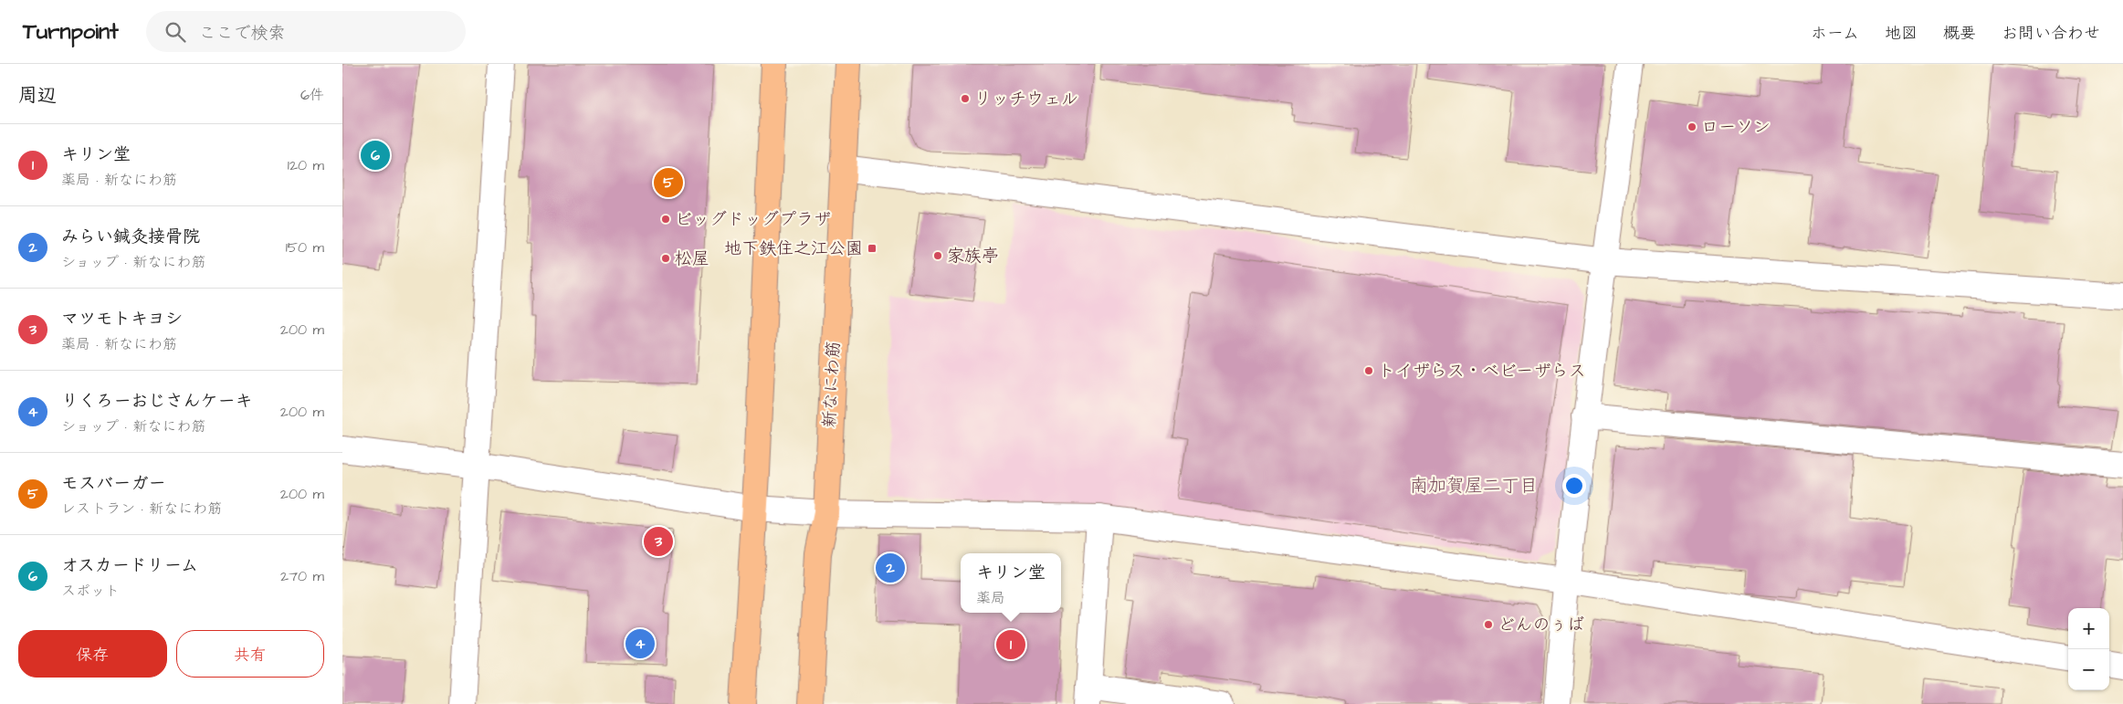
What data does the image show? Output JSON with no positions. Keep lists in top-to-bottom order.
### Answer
{
  "streets": {
    "main road": ["新なにわ筋"]
  },
  "districts": ["南加賀屋二丁目"],
  "places": {
    "other": [
      "リッチウェル",
      "ローソン",
      "ビッグドッグプラザ",
      "家族亭",
      "松屋",
      "トイザらス・ベビーザらス",
      "どんのぅば"
    ],
    "transit": ["地下鉄住之江公園"]
  },
  "page": {
    "header": "Turnpoint",
    "search": "ここで検索",
    "nav": [
      "ホーム",
      "地図",
      "概要",
      "お問い合わせ"
    ],
    "heading": ["周辺", "6件"],
    "list": [
      {
        "mark": "1",
        "name": "キリン堂",
        "note": "薬局 · 新なにわ筋",
        "value": "120 m"
      },
      {
        "mark": "2",
        "name": "みらい鍼灸接骨院",
        "note": "ショップ · 新なにわ筋",
        "value": "150 m"
      },
      {
        "mark": "3",
        "name": "マツモトキヨシ",
        "note": "薬局 · 新なにわ筋",
        "value": "200 m"
      },
      {
        "mark": "4",
        "name": "りくろーおじさんケーキ",
        "note": "ショップ · 新なにわ筋",
        "value": "200 m"
      },
      {
        "mark": "5",
        "name": "モスバーガー",
        "note": "レストラン · 新なにわ筋",
        "value": "200 m"
      },
      {
        "mark": "6",
        "name": "オスカードリーム",
        "note": "スポット",
        "value": "270 m"
      }
    ],
    "pins": [
      "6",
      "5",
      "3",
      "2",
      "4",
      "1"
    ],
    "popup": ["キリン堂", "薬局"],
    "map_buttons": ["+", "−"],
    "buttons": ["保存", "共有"]
  }
}
